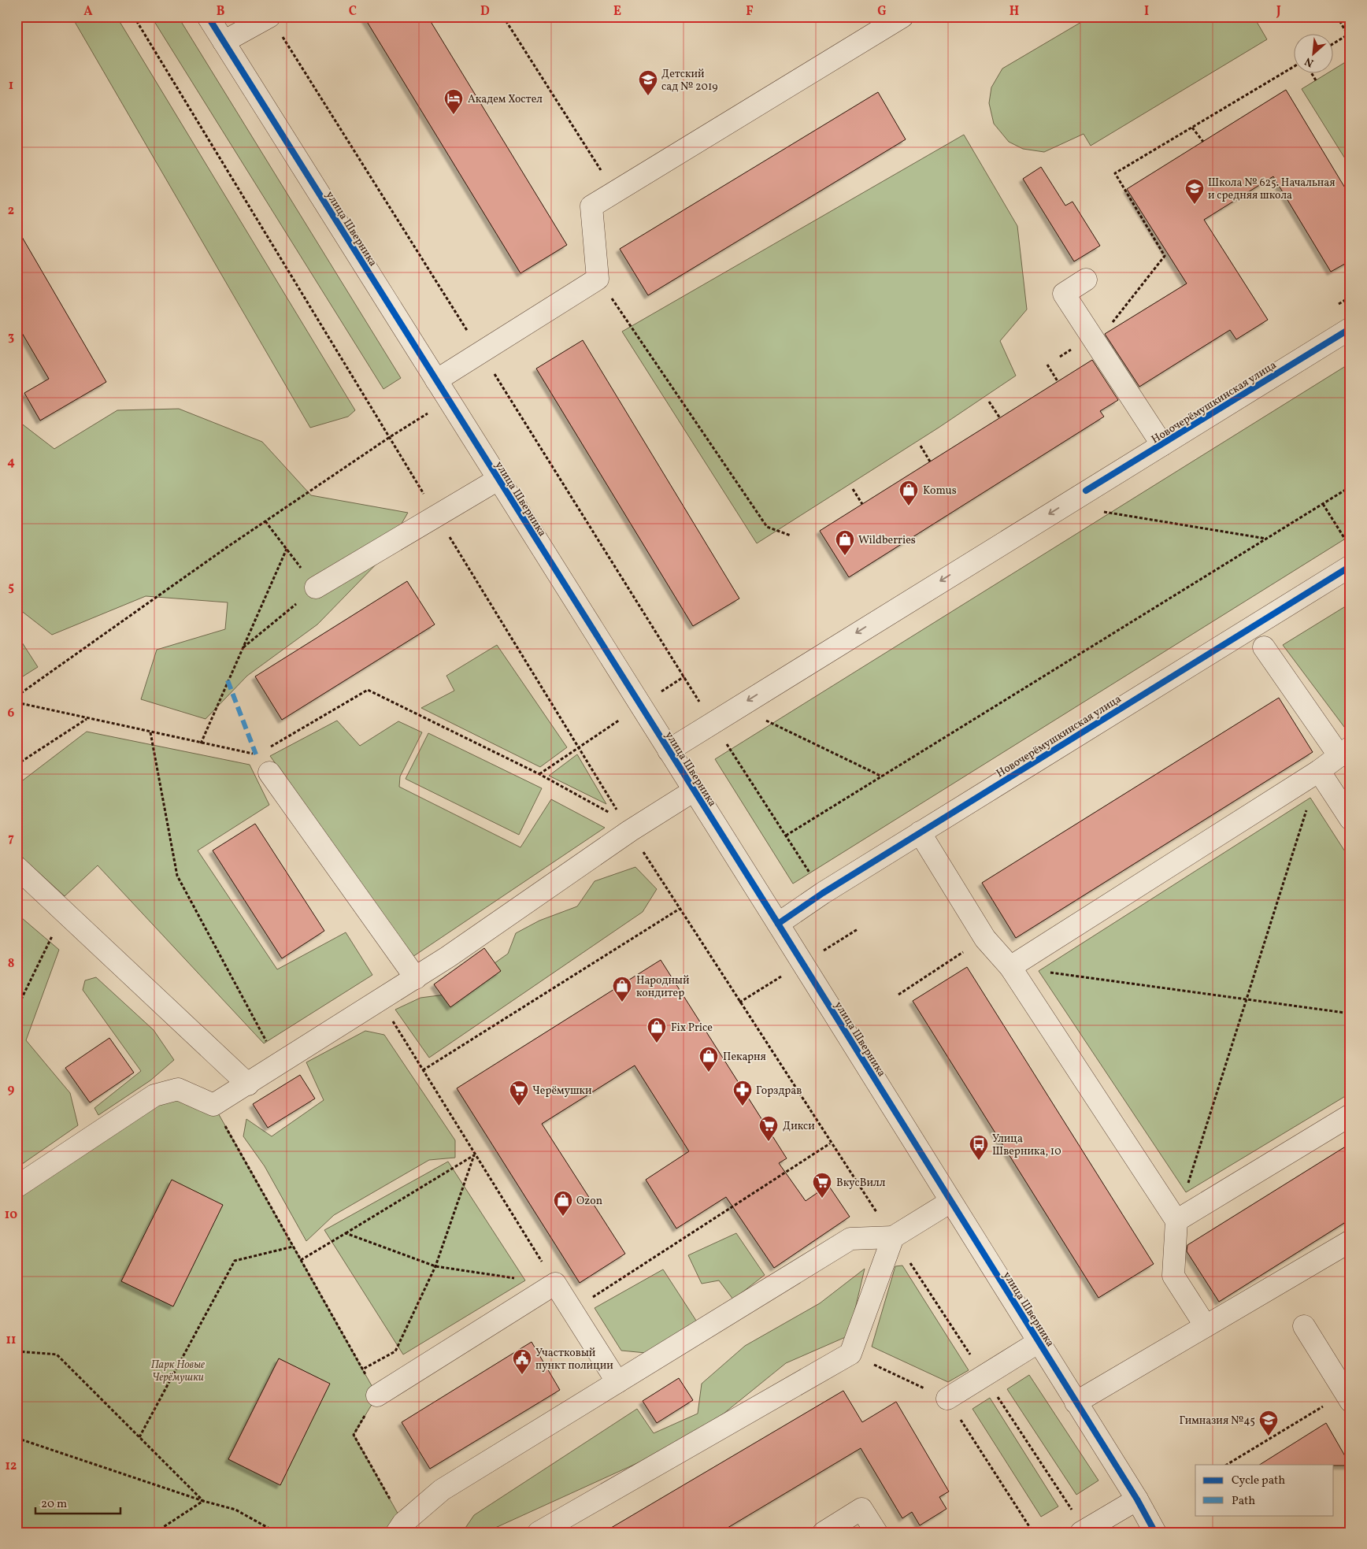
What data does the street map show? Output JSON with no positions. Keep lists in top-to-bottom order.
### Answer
{
  "streets": {
    "street": ["улица Шверника", "Новочерёмушкинская улица"]
  },
  "crossings": [
    ["улица Шверника", "Новочерёмушкинская улица"]
  ],
  "parks": ["Парк Новые Черёмушки"],
  "places": {
    "school or university": ["Детский сад № 2019", "Школа № 625. Начальная и средняя школа", "Гимназия №45"],
    "hotel": ["Академ Хостел"],
    "shop": [
      "Komus",
      "Wildberries",
      "Народный кондитер",
      "Fix Price",
      "Пекарня",
      "Ozon"
    ],
    "supermarket": ["Черёмушки", "Дикси", "ВкусВилл"],
    "pharmacy": ["Горздрав"],
    "bus stop": ["Улица Шверника, 10"],
    "public building": ["Участковый пункт полиции"]
  },
  "legend": ["Cycle path", "Path"],
  "scale_bar": "20 m",
  "north": "bottom left",
  "grid": {
    "columns": [
      "A",
      "B",
      "C",
      "D",
      "E",
      "F",
      "G",
      "H",
      "I",
      "J"
    ],
    "rows": [
      "1",
      "2",
      "3",
      "4",
      "5",
      "6",
      "7",
      "8",
      "9",
      "10",
      "11",
      "12"
    ]
  }
}
